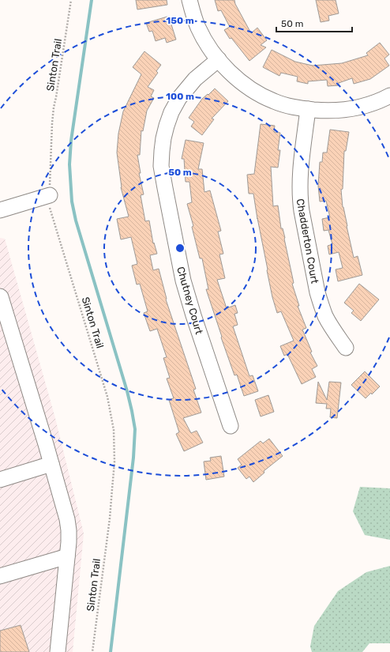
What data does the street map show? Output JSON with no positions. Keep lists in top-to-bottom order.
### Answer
{
  "streets": {
    "street": ["Chadderton Court", "Chutney Court"],
    "path": ["Sinton Trail"]
  },
  "scale_bar": "50 m",
  "rings": ["150 m", "100 m", "50 m"]
}
